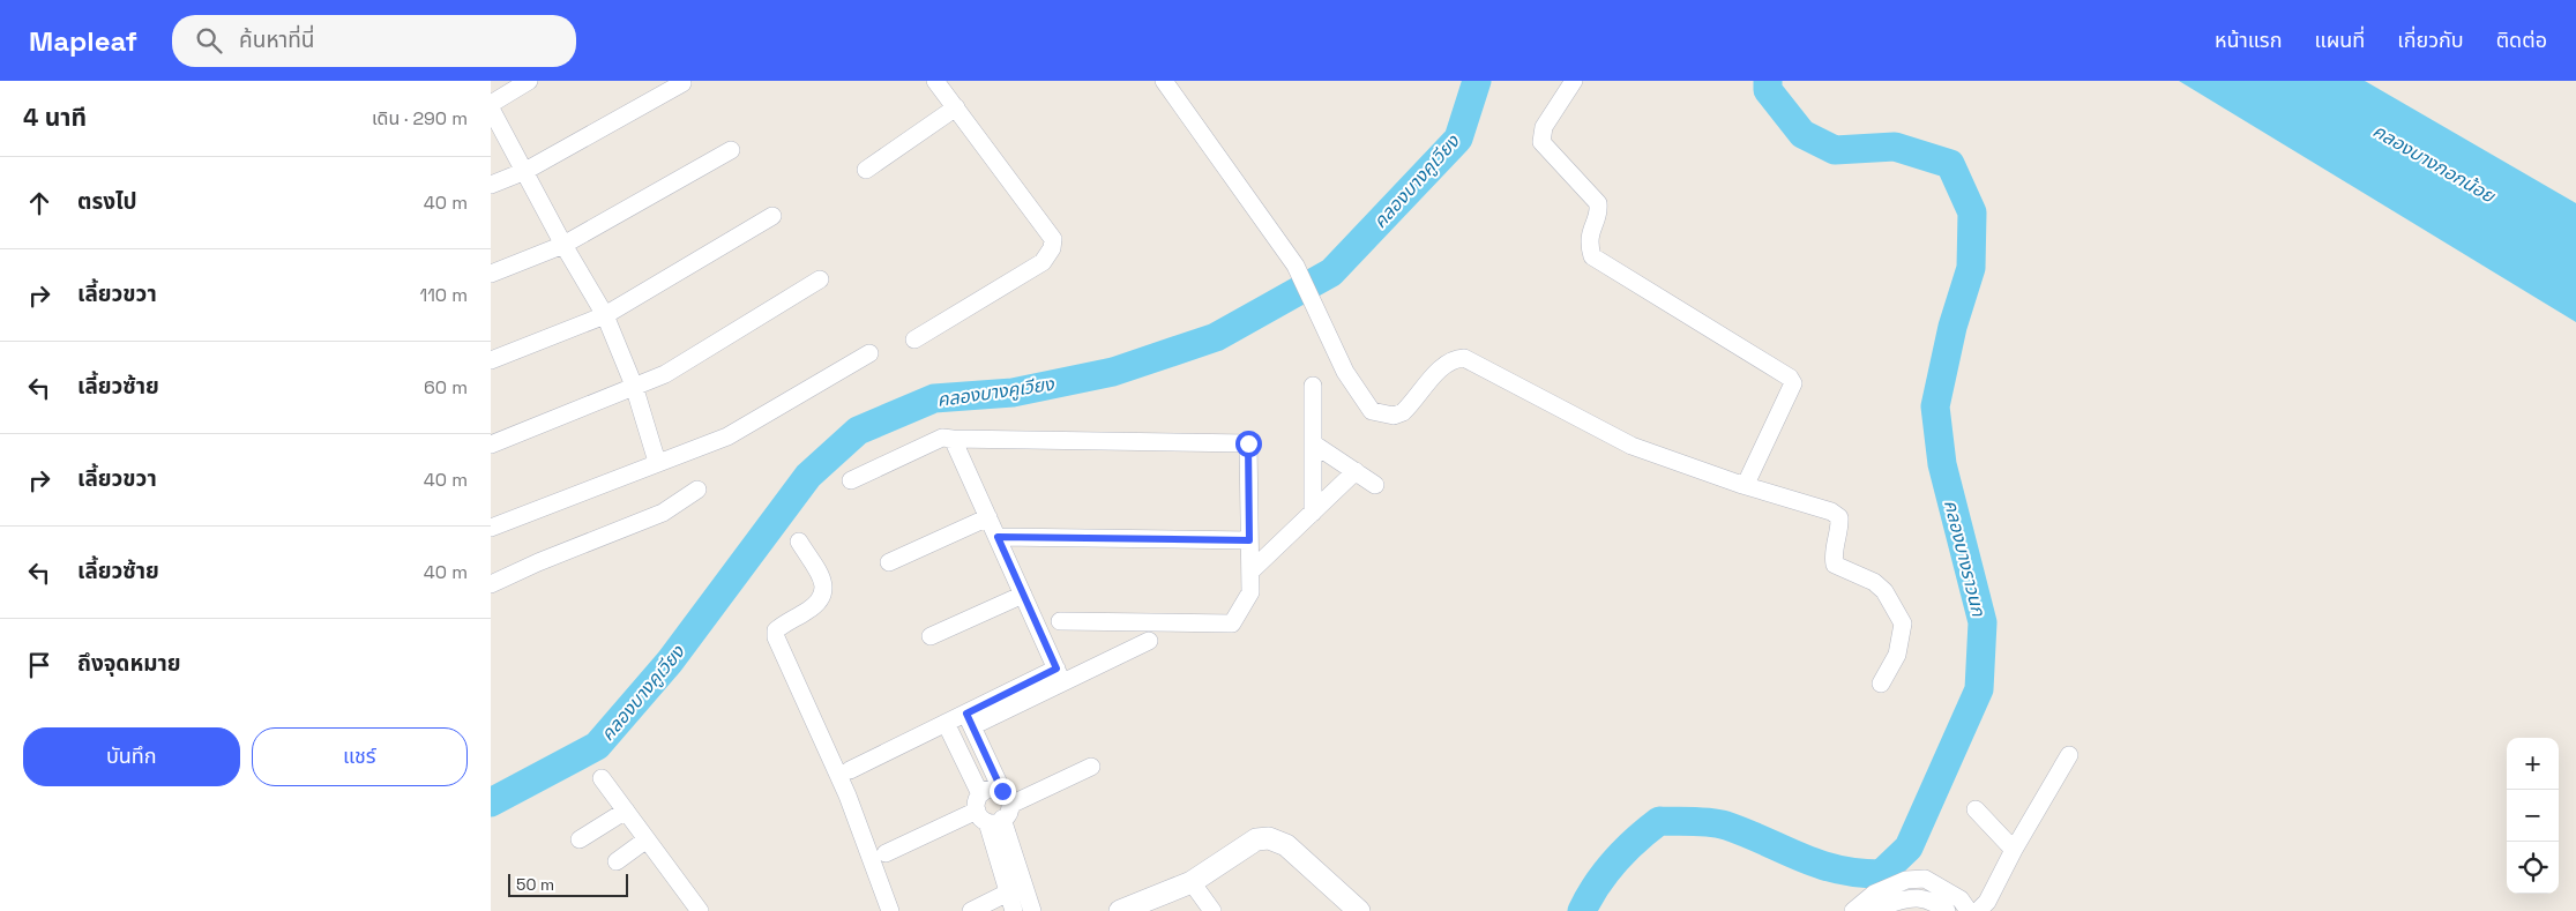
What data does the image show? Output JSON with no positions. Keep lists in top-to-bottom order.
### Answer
{
  "water": ["คลองบางกอกน้อย", "คลองบางคูเวียง", "คลองบางราวนก"],
  "scale_bar": "50 m",
  "page": {
    "header": "Mapleaf",
    "search": "ค้นหาที่นี่",
    "nav": [
      "หน้าแรก",
      "แผนที่",
      "เกี่ยวกับ",
      "ติดต่อ"
    ],
    "heading": ["4 นาที", "เดิน · 290 m"],
    "list": [
      ["ตรงไป", "40 m"],
      ["เลี้ยวขวา", "110 m"],
      ["เลี้ยวซ้าย", "60 m"],
      ["เลี้ยวขวา", "40 m"],
      ["เลี้ยวซ้าย", "40 m"],
      "ถึงจุดหมาย"
    ],
    "buttons": ["บันทึก", "แชร์"],
    "map_buttons": ["+", "−"],
    "scale": "50 m"
  }
}
